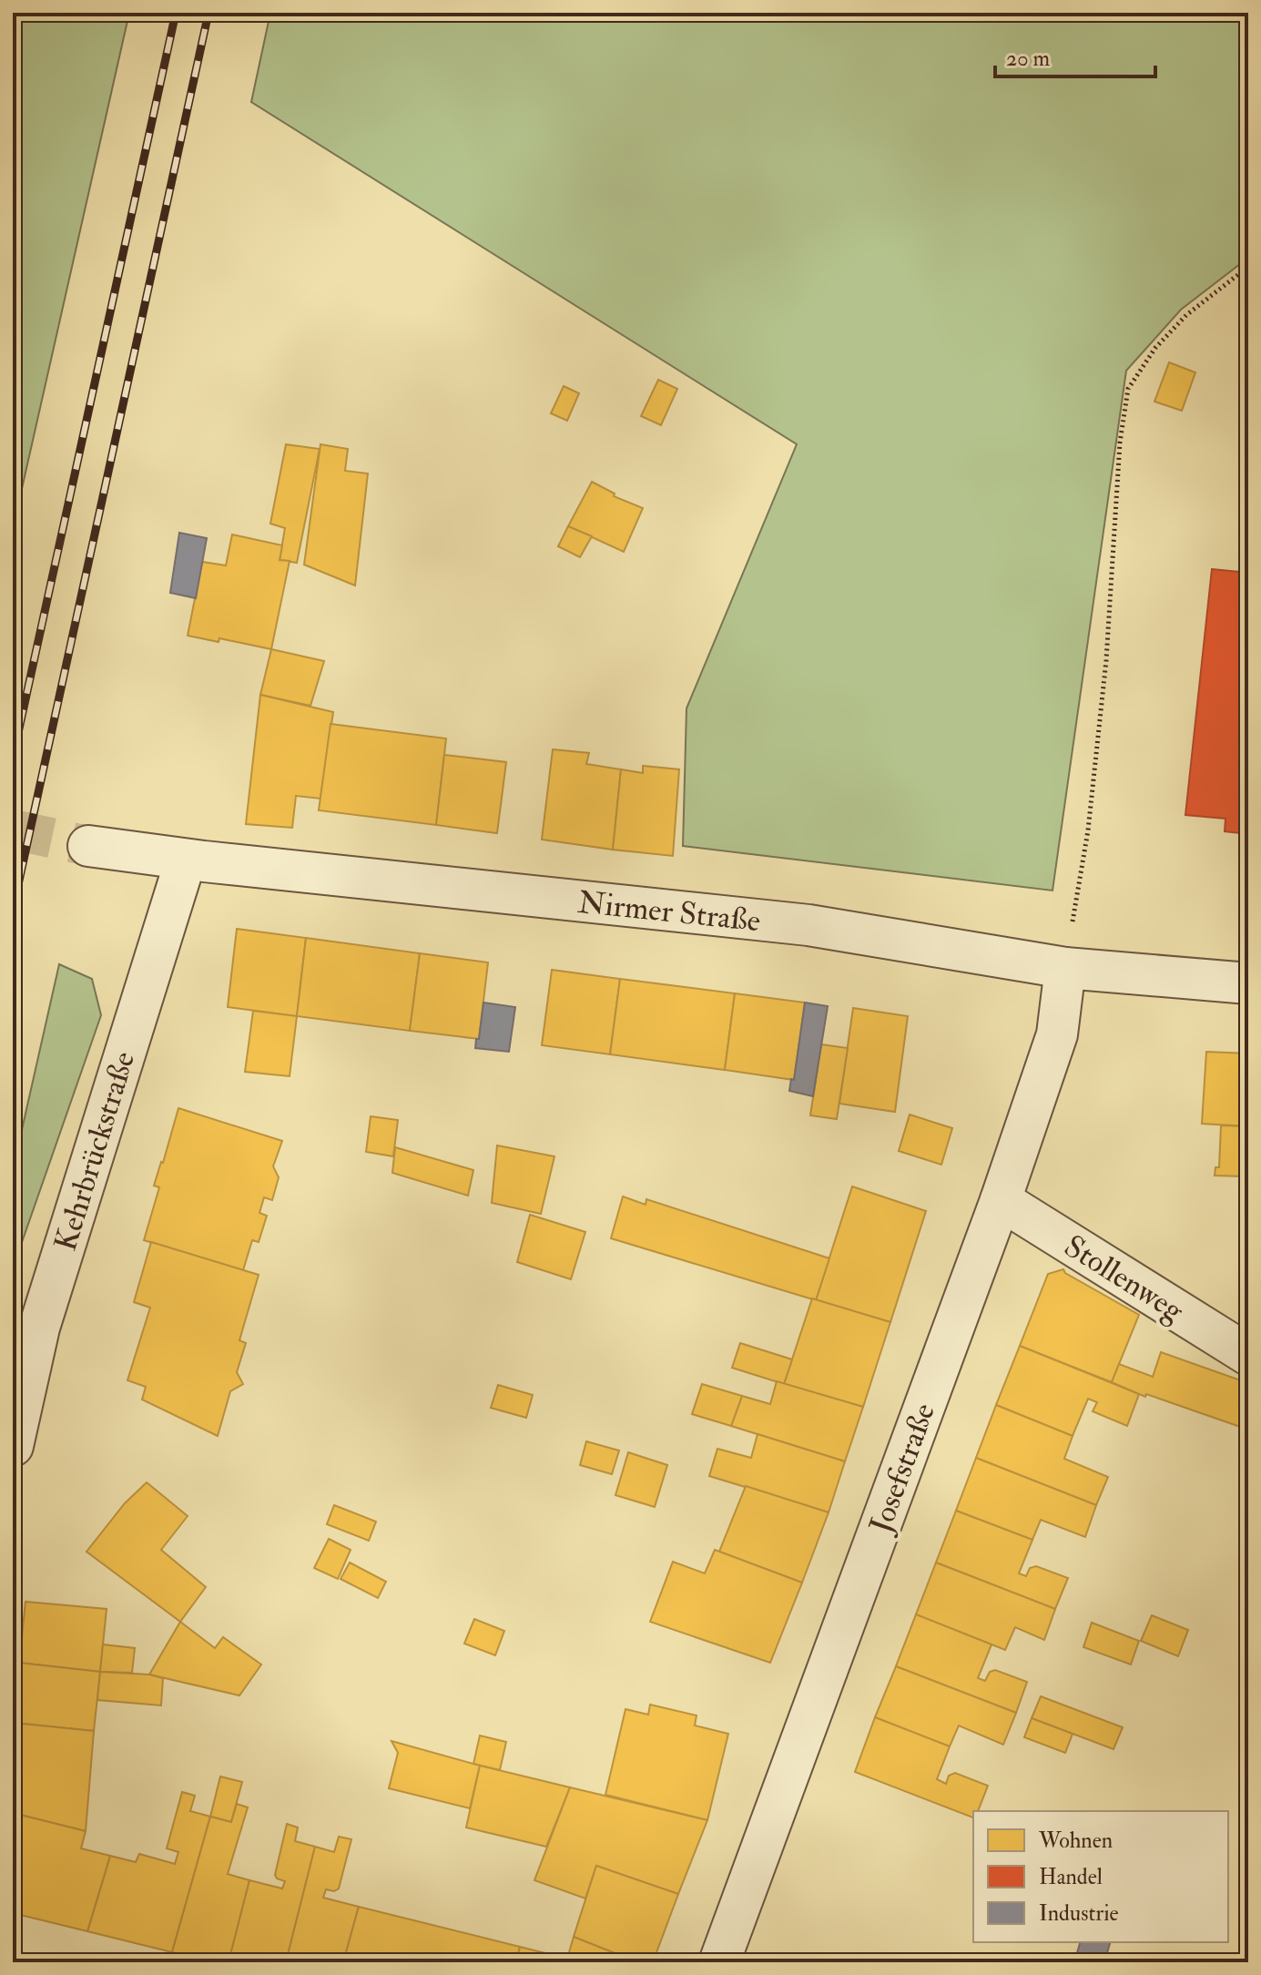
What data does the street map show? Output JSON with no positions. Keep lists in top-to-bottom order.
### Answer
{
  "streets": {
    "street": [
      "Nirmer Straße",
      "Kehrbrückstraße",
      "Stollenweg",
      "Josefstraße"
    ]
  },
  "crossings": [
    ["Nirmer Straße", "Kehrbrückstraße"],
    ["Nirmer Straße", "Josefstraße"],
    ["Stollenweg", "Josefstraße"]
  ],
  "legend": ["Wohnen", "Handel", "Industrie"],
  "scale_bar": "20 m"
}
